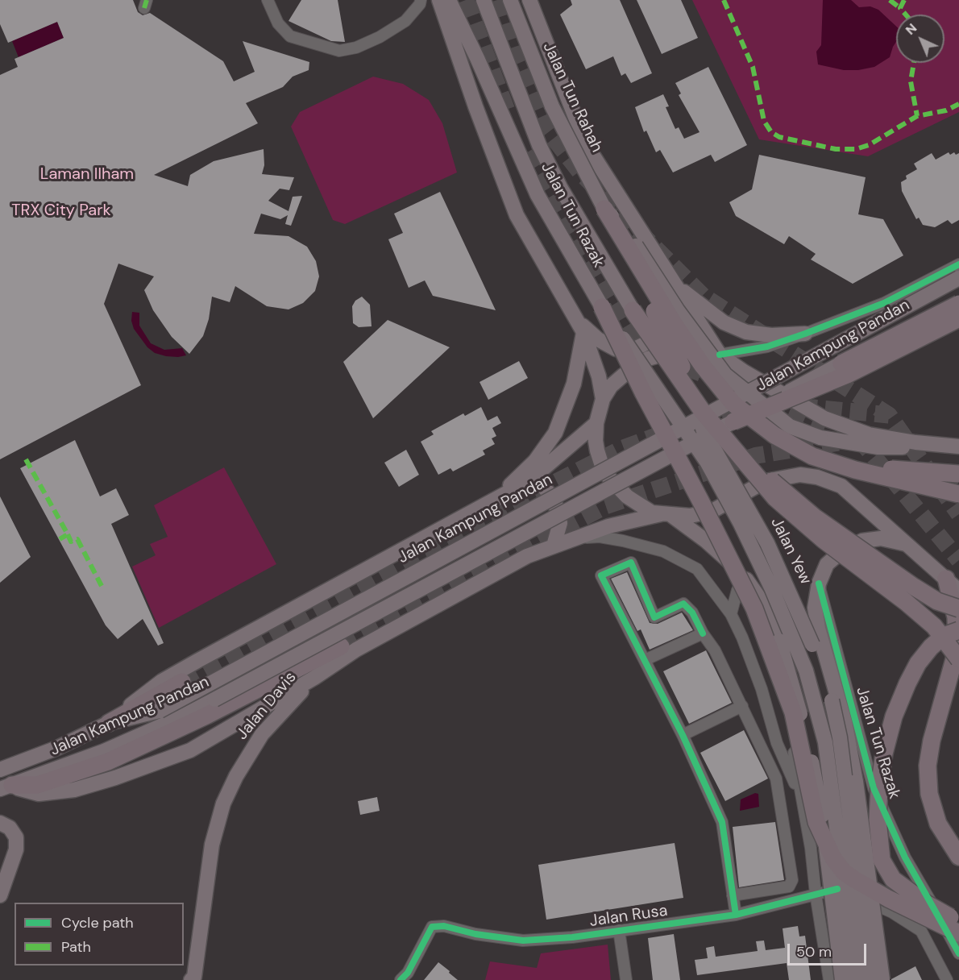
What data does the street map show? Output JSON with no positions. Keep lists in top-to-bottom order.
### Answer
{
  "streets": {
    "main road": [
      "Jalan Tun Rahah",
      "Jalan Tun Razak",
      "Jalan Kampung Pandan",
      "Jalan Yew",
      "Jalan Davis"
    ],
    "street": ["Jalan Rusa"]
  },
  "crossings": [
    ["Jalan Tun Razak", "Jalan Yew"]
  ],
  "parks": ["Laman Ilham", "TRX City Park"],
  "legend": ["Cycle path", "Path"],
  "scale_bar": "50 m",
  "north": "top left"
}
